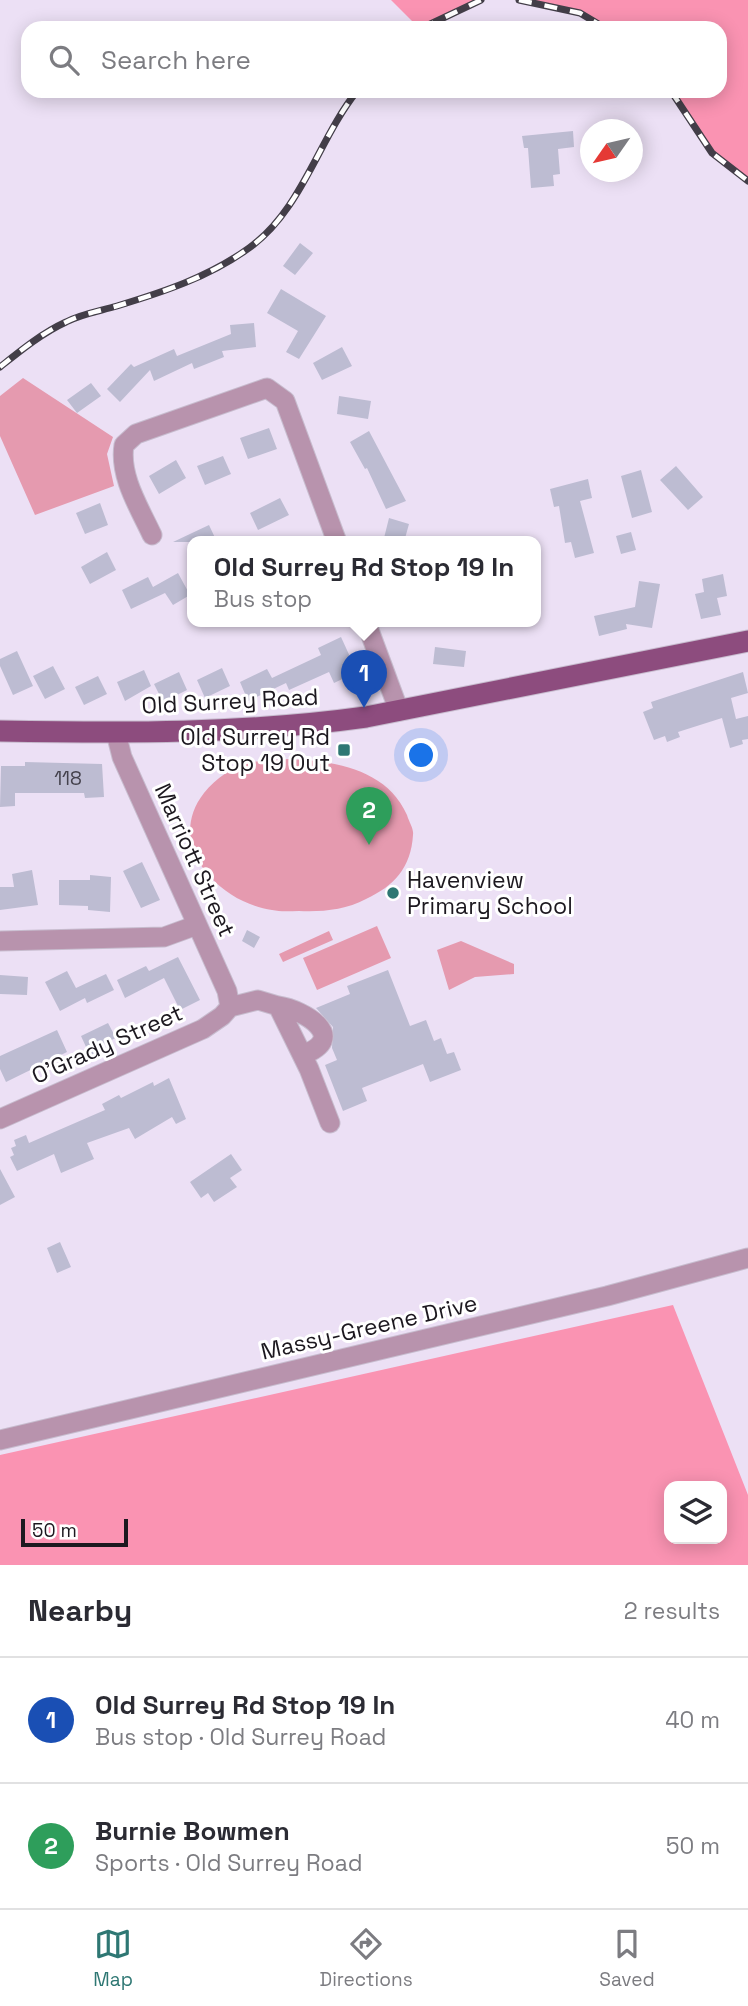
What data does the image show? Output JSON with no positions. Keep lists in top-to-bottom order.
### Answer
{
  "streets": {
    "main road": ["Old Surrey Road"],
    "street": ["Marriott Street", "O'Grady Street", "Massy-Greene Drive"]
  },
  "crossings": [
    ["Old Surrey Road", "Marriott Street"],
    ["Marriott Street", "O'Grady Street"]
  ],
  "places": {
    "transit": ["Old Surrey Rd Stop 19 Out"],
    "other": ["Havenview Primary School"]
  },
  "house_numbers": ["118"],
  "scale_bar": "50 m",
  "north": "bottom left",
  "page": {
    "search": "Search here",
    "popup": ["Old Surrey Rd Stop 19 In", "Bus stop"],
    "pins": ["1", "2"],
    "scale": "50 m",
    "heading": ["Nearby", "2 results"],
    "list": [
      {
        "mark": "1",
        "name": "Old Surrey Rd Stop 19 In",
        "note": "Bus stop · Old Surrey Road",
        "value": "40 m"
      },
      {
        "mark": "2",
        "name": "Burnie Bowmen",
        "note": "Sports · Old Surrey Road",
        "value": "50 m"
      }
    ],
    "nav": ["Map", "Directions", "Saved"]
  }
}
